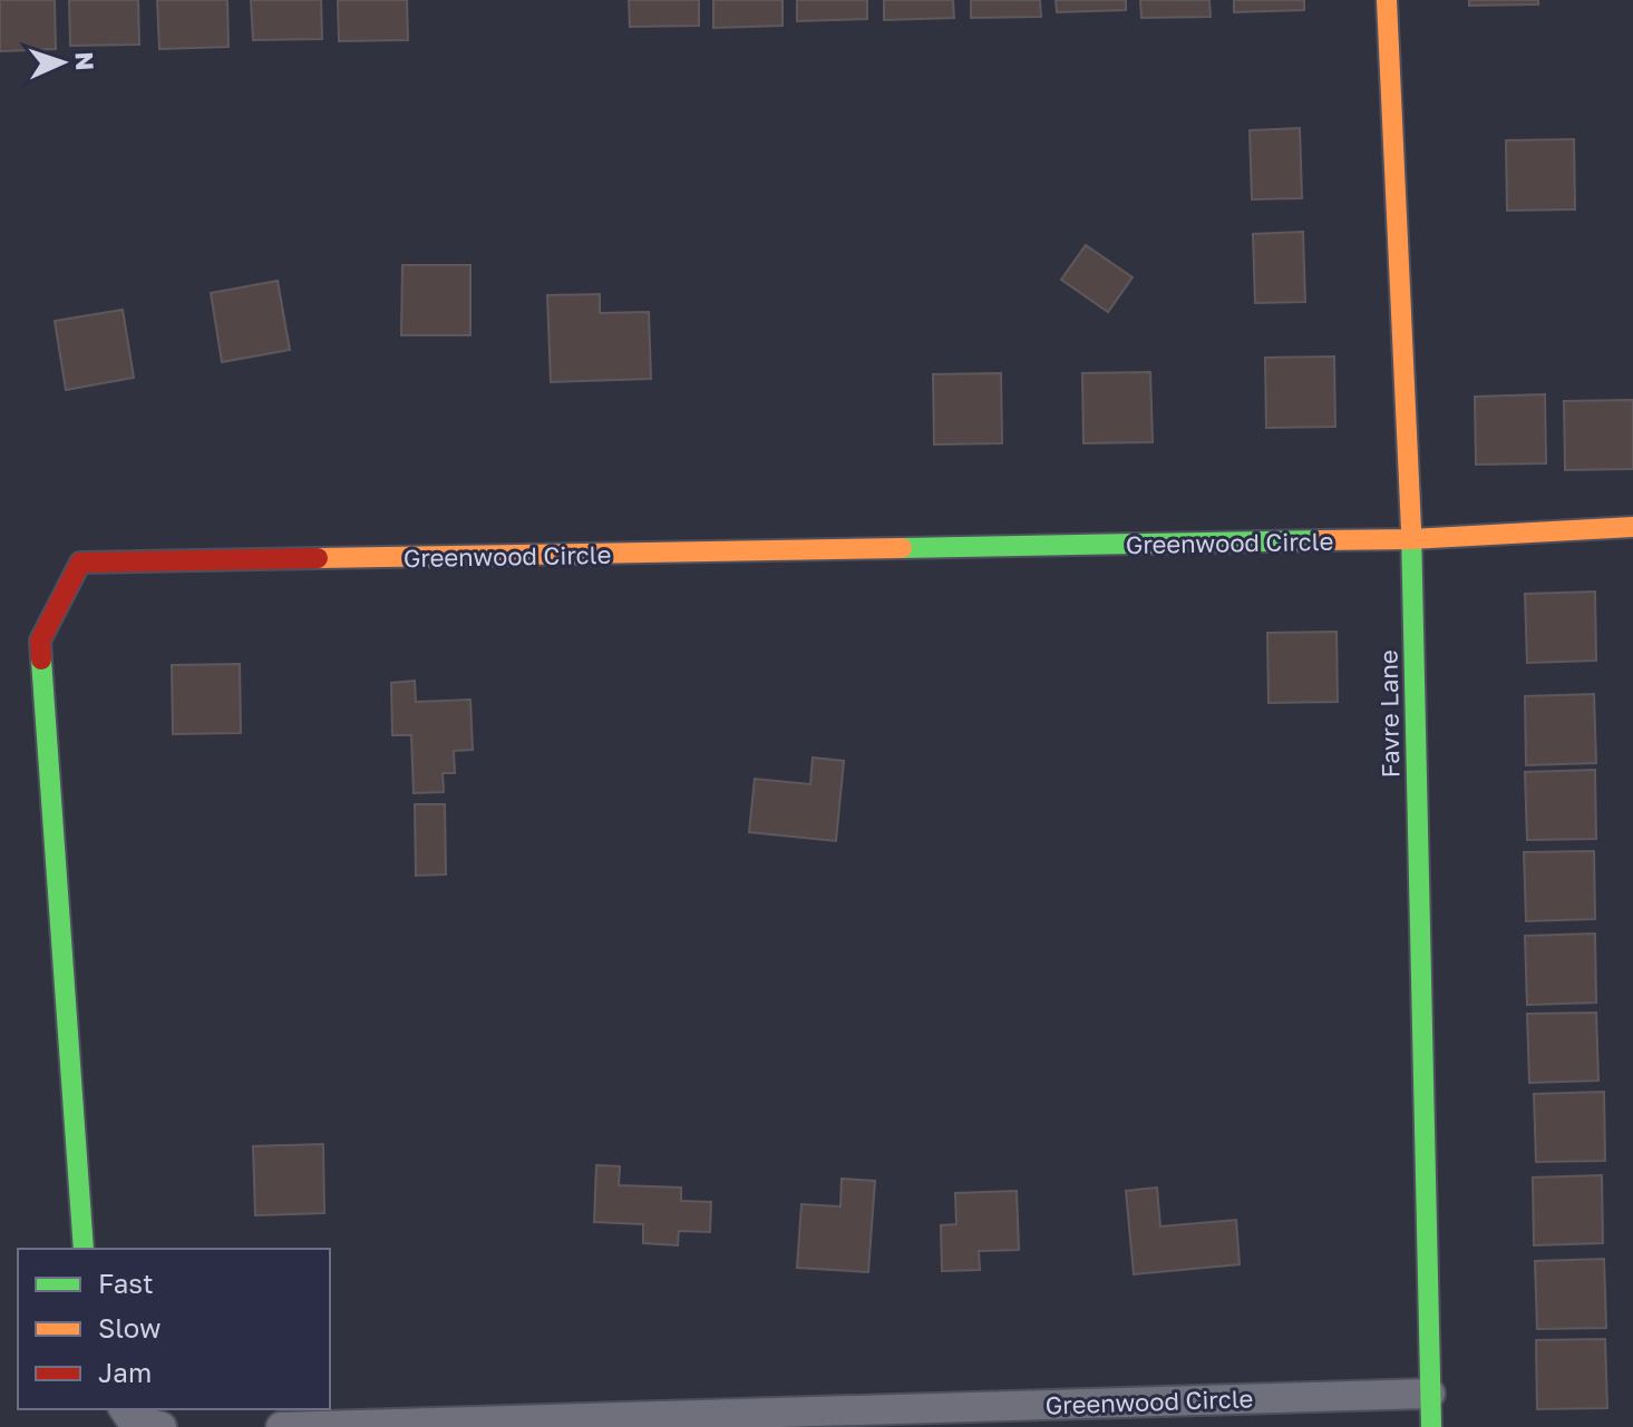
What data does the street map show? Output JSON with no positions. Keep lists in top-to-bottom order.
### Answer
{
  "streets": {
    "street": ["Greenwood Circle", "Favre Lane"]
  },
  "crossings": [
    ["Greenwood Circle", "Favre Lane"]
  ],
  "legend": ["Fast", "Slow", "Jam"],
  "north": "right"
}
